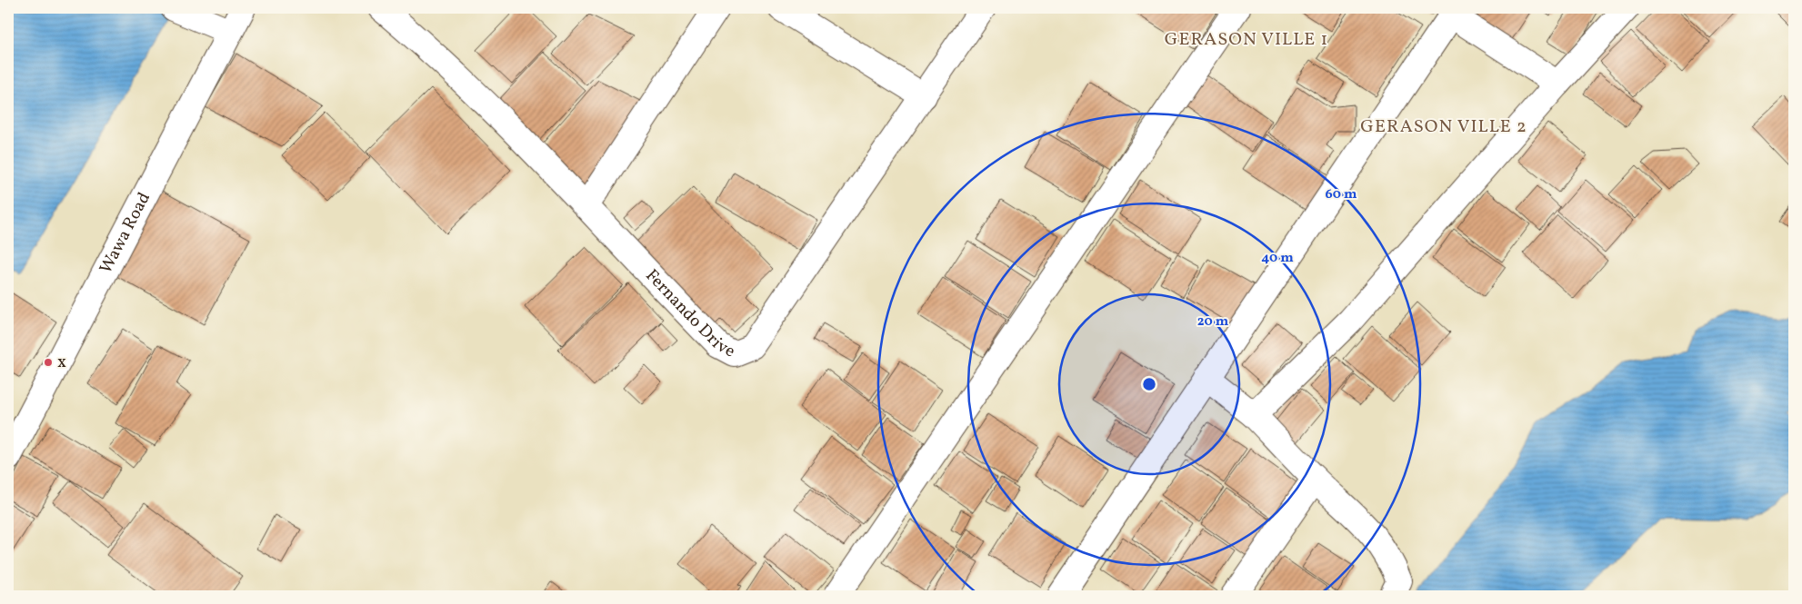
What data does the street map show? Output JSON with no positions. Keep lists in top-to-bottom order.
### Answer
{
  "streets": {
    "street": ["Wawa Road", "Fernando Drive"]
  },
  "districts": ["GERASON VILLE 1", "GERASON VILLE 2"],
  "places": ["x"],
  "rings": ["60 m", "40 m", "20 m"]
}
